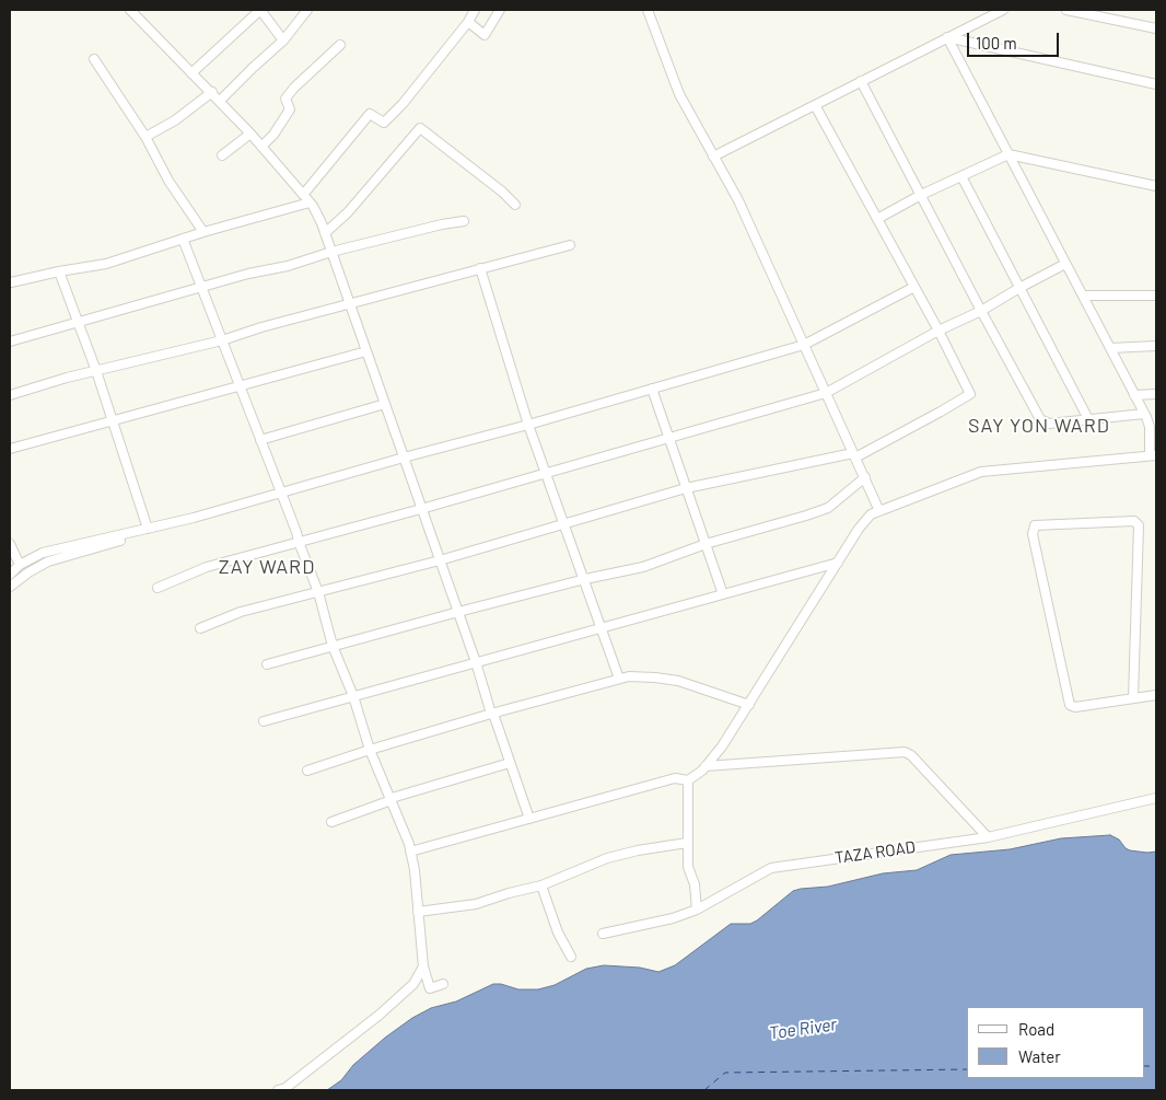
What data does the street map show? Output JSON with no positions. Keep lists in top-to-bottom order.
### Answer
{
  "streets": {
    "street": ["TAZA ROAD"]
  },
  "districts": ["SAY YON WARD", "ZAY WARD"],
  "water": ["Toe River"],
  "legend": ["Road", "Water"],
  "scale_bar": "100 m"
}
